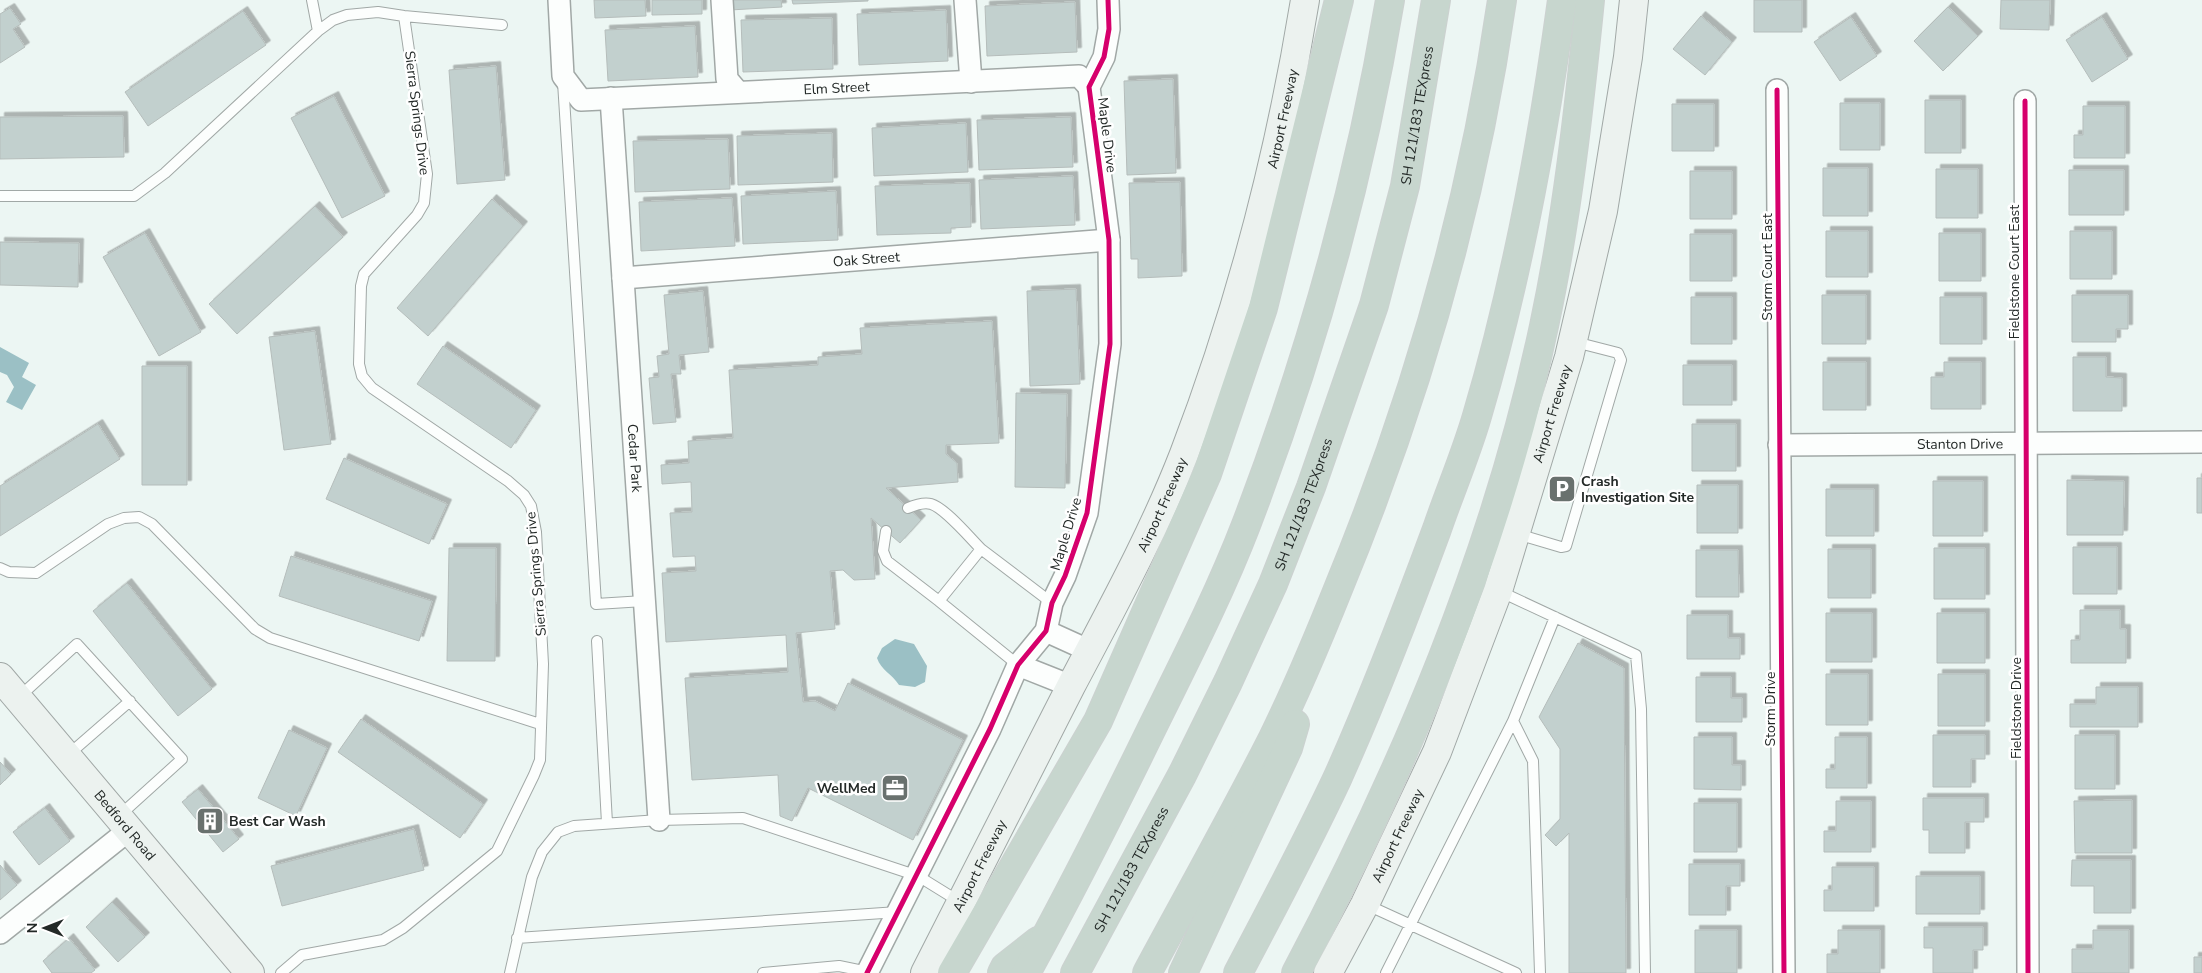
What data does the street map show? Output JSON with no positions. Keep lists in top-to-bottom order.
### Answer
{
  "streets": {
    "highway": ["SH 121/183 TEXpress"],
    "main road": ["Airport Freeway", "Bedford Road"],
    "street": [
      "Elm Street",
      "Maple Drive",
      "Oak Street",
      "Storm Court East",
      "Fieldstone Court East",
      "Stanton Drive",
      "Cedar Park",
      "Fieldstone Drive",
      "Storm Drive"
    ],
    "lane": ["Sierra Springs Drive"]
  },
  "crossings": [
    ["Elm Street", "Maple Drive"],
    ["Elm Street", "Cedar Park"],
    ["Maple Drive", "Oak Street"],
    ["Oak Street", "Cedar Park"],
    ["Storm Court East", "Stanton Drive"],
    ["Storm Court East", "Storm Drive"],
    ["Fieldstone Court East", "Stanton Drive"],
    ["Fieldstone Court East", "Fieldstone Drive"],
    ["Stanton Drive", "Fieldstone Drive"],
    ["Stanton Drive", "Storm Drive"]
  ],
  "places": {
    "parking": ["Crash Investigation Site"],
    "office": ["WellMed"],
    "building": ["Best Car Wash"]
  },
  "north": "left"
}
